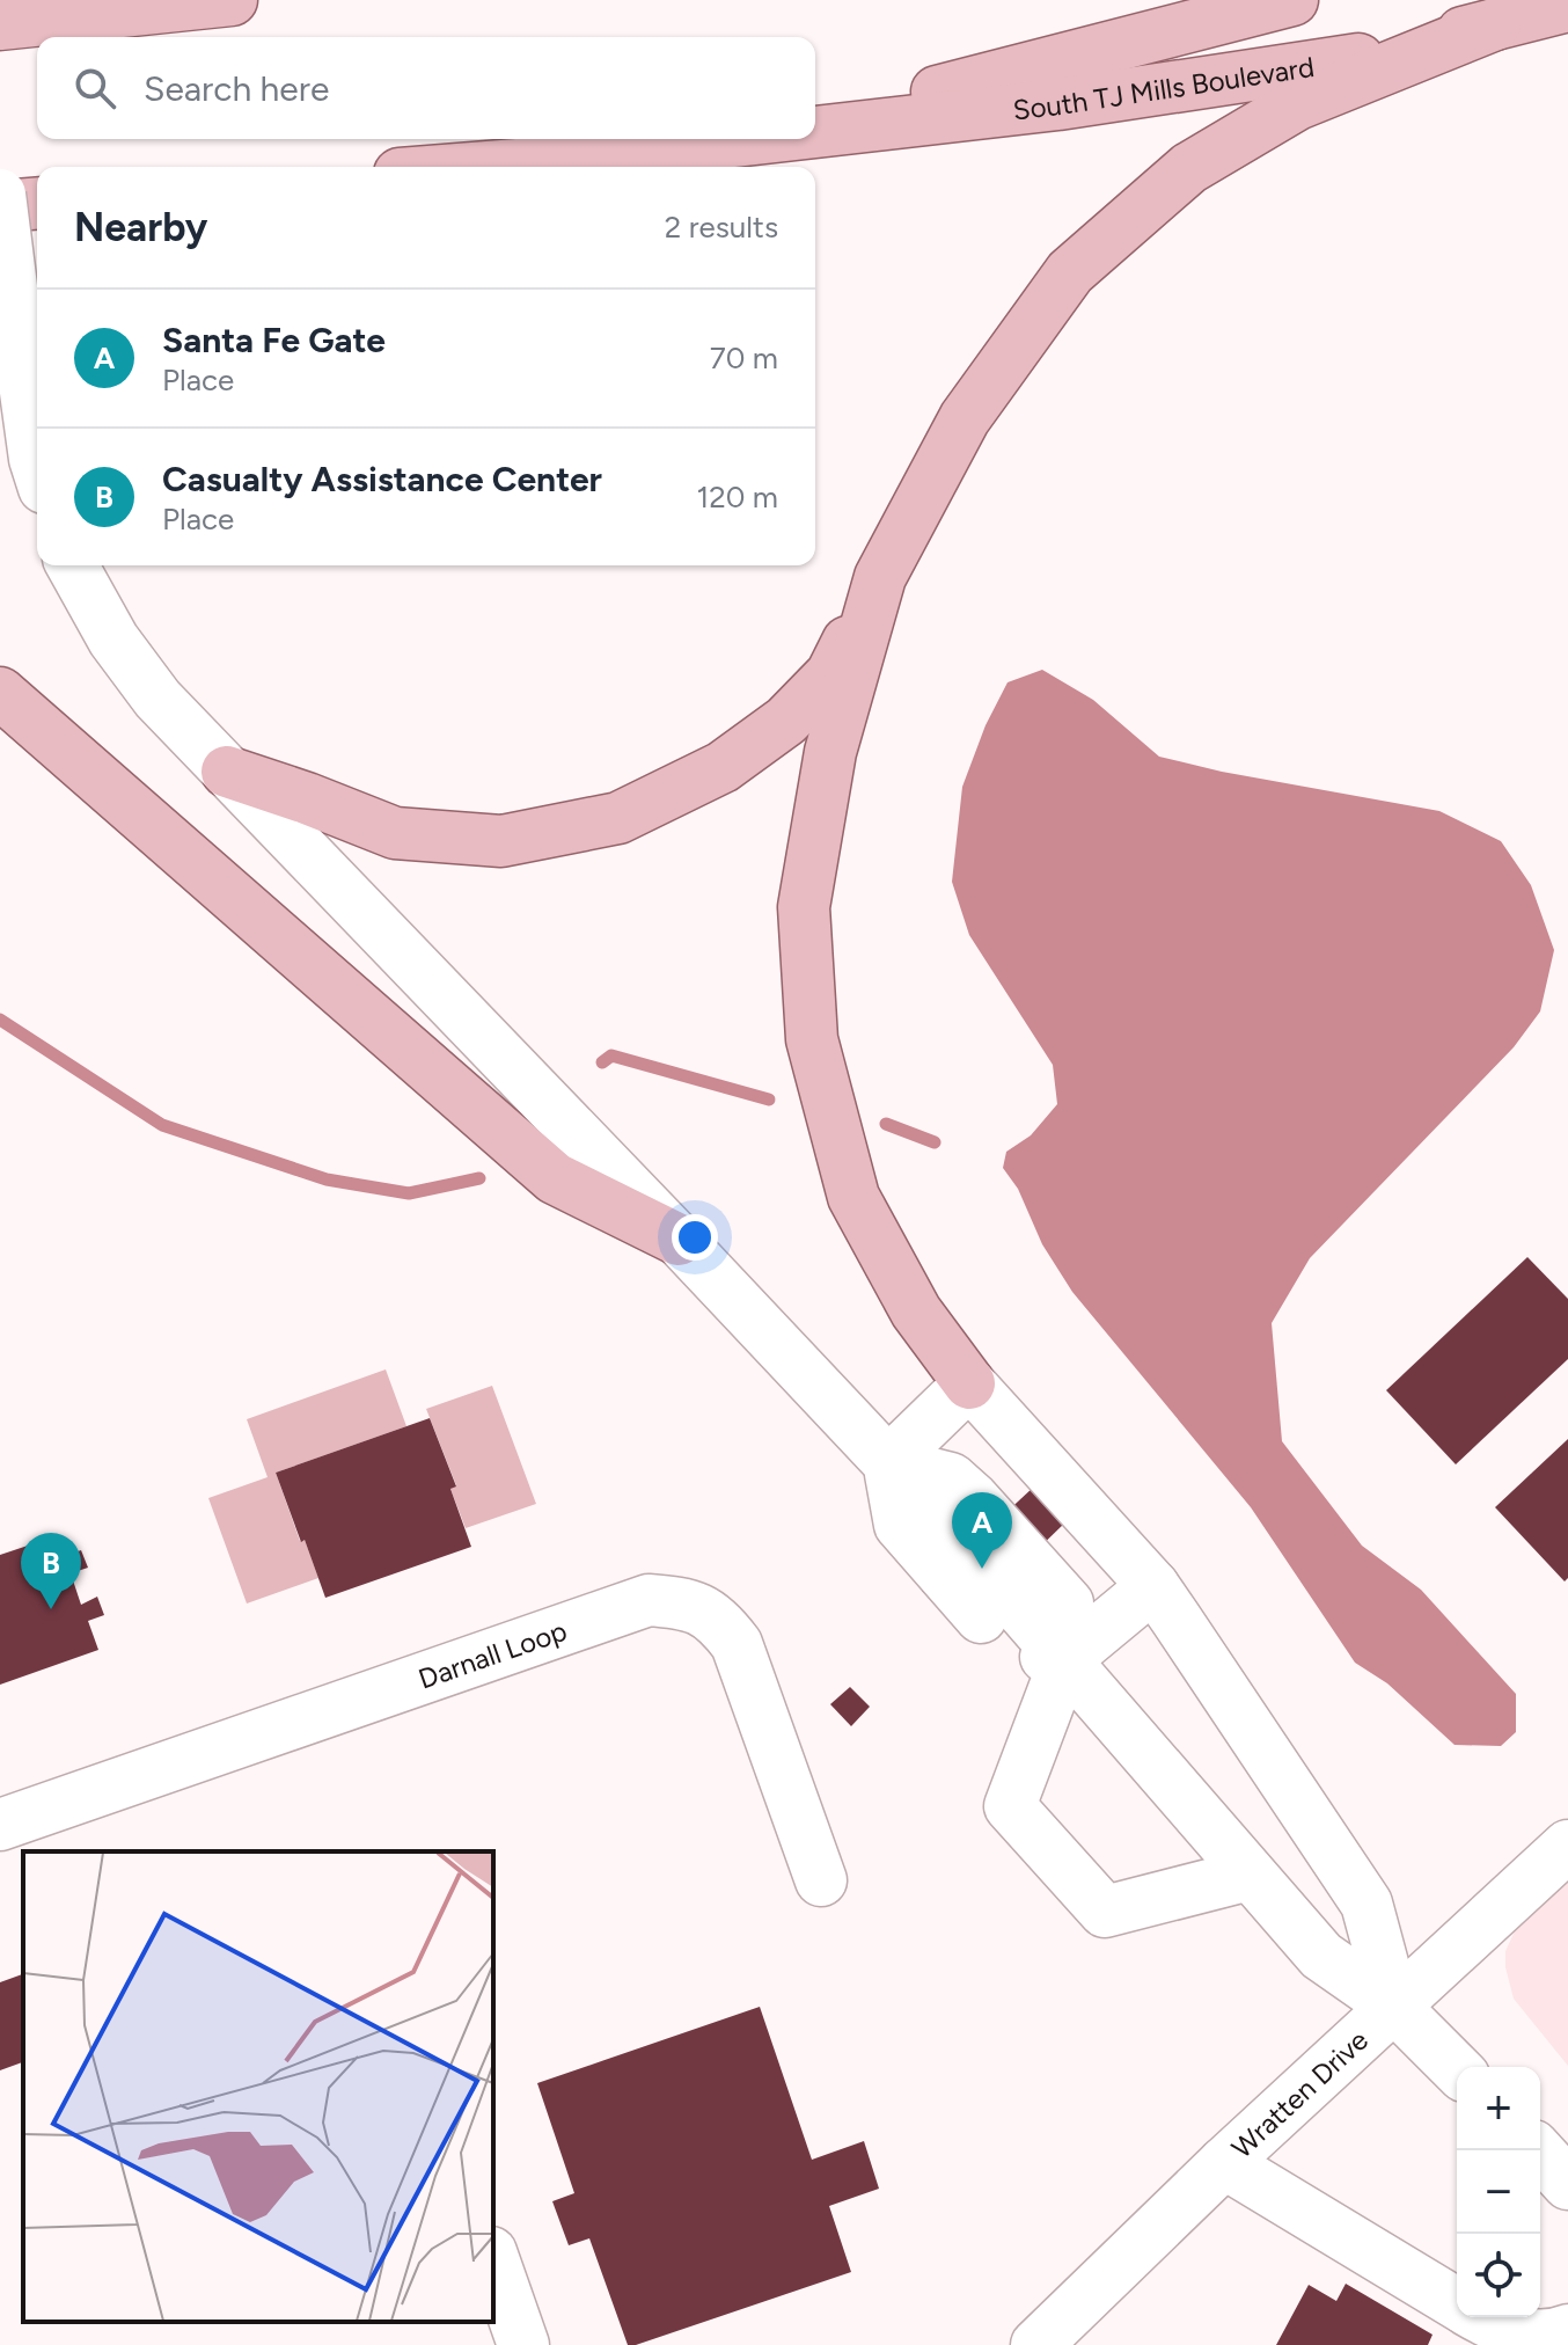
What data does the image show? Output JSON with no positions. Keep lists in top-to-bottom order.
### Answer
{
  "streets": {
    "main road": ["South TJ Mills Boulevard"],
    "street": ["Darnall Loop", "Wratten Drive"]
  },
  "page": {
    "search": "Search here",
    "heading": ["Nearby", "2 results"],
    "list": [
      {
        "mark": "A",
        "name": "Santa Fe Gate",
        "note": "Place",
        "value": "70 m"
      },
      {
        "mark": "B",
        "name": "Casualty Assistance Center",
        "note": "Place",
        "value": "120 m"
      }
    ],
    "pins": ["A", "B"],
    "map_buttons": ["+", "−"]
  }
}
